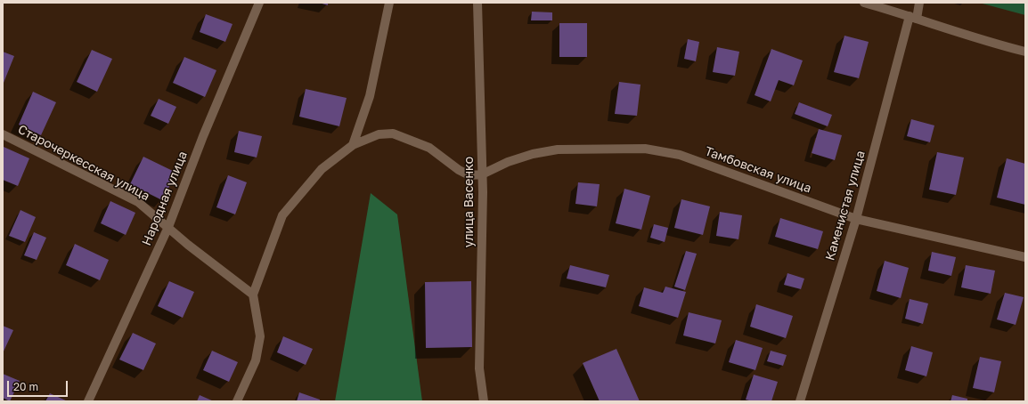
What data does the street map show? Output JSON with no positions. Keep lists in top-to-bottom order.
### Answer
{
  "streets": {
    "street": [
      "Старочеркесская улица",
      "Тамбовская улица",
      "Народная улица",
      "улица Васенко",
      "Каменистая улица"
    ]
  },
  "crossings": [
    ["Старочеркесская улица", "Народная улица"],
    ["Тамбовская улица", "улица Васенко"],
    ["Тамбовская улица", "Каменистая улица"]
  ],
  "scale_bar": "20 m"
}
